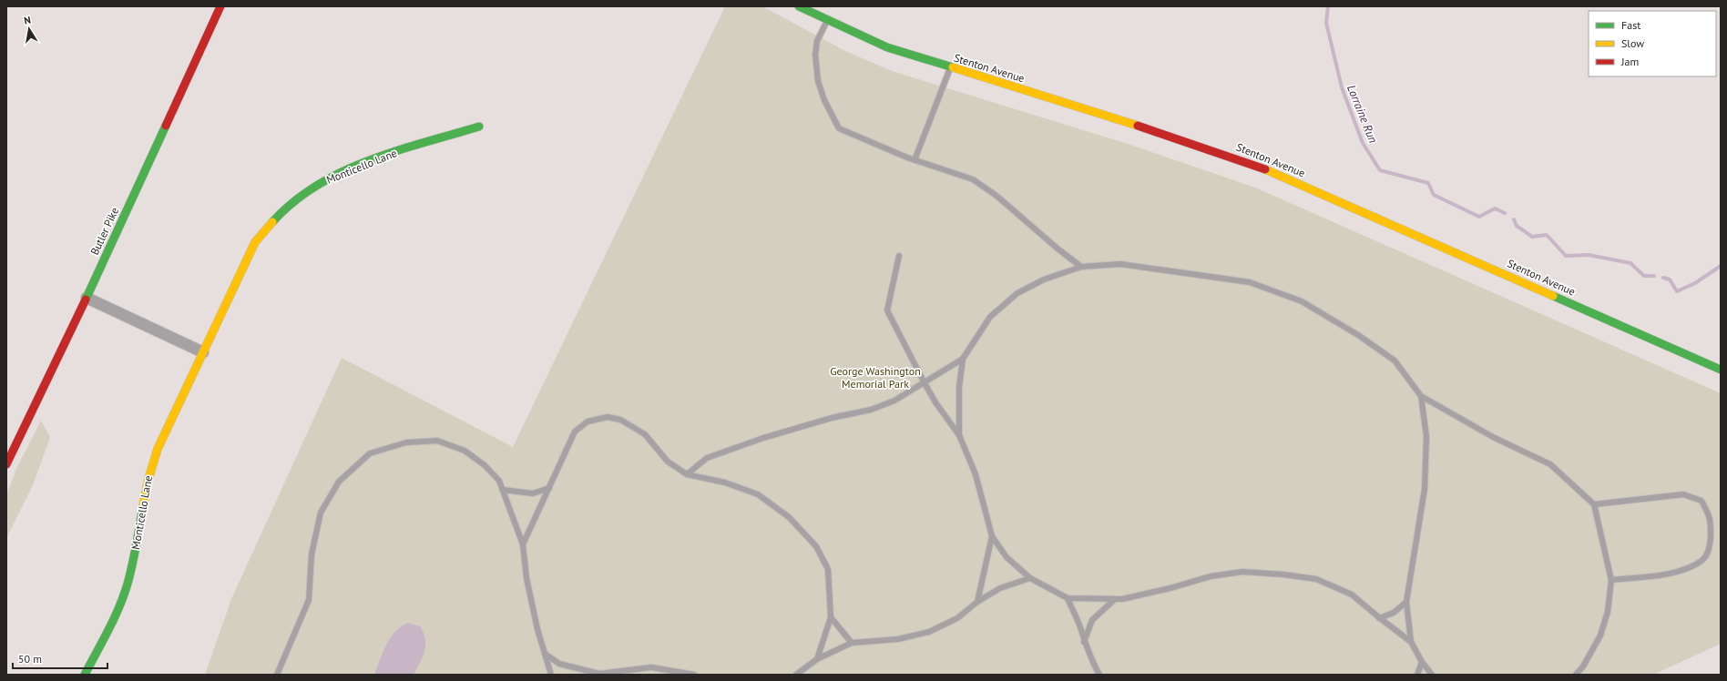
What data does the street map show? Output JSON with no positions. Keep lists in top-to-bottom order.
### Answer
{
  "streets": {
    "main road": ["Stenton Avenue", "Monticello Lane", "Butler Pike"]
  },
  "water": ["Lorraine Run"],
  "parks": ["George Washington Memorial Park"],
  "legend": ["Fast", "Slow", "Jam"],
  "scale_bar": "50 m",
  "north": "top"
}
